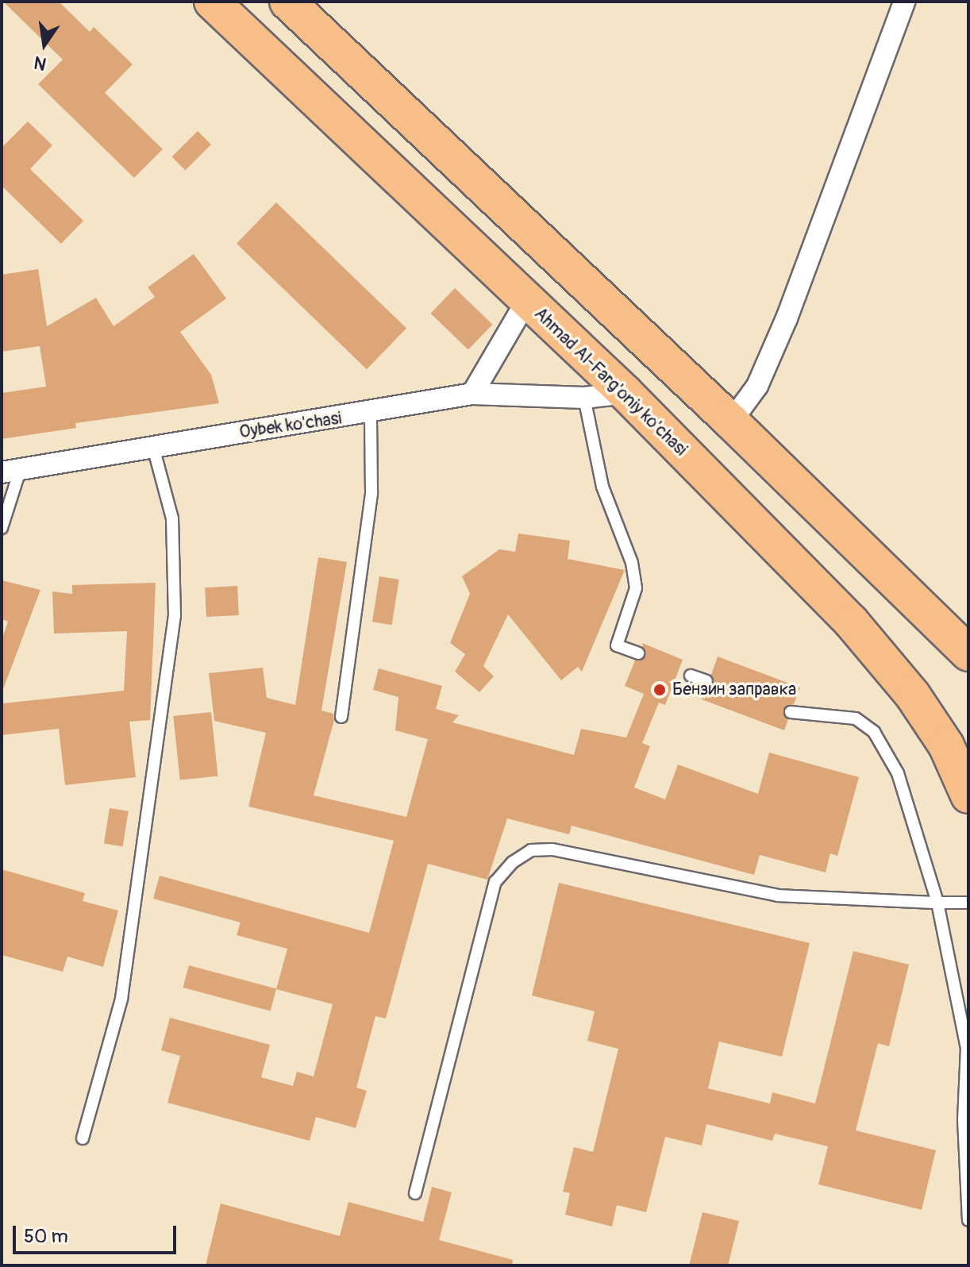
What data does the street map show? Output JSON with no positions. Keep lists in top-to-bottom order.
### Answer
{
  "streets": {
    "highway": ["Ahmad Al-Farg'oniy ko'chasi"],
    "street": ["Oybek ko'chasi"]
  },
  "crossings": [
    ["Ahmad Al-Farg'oniy ko'chasi", "Oybek ko'chasi"]
  ],
  "places": ["Бензин заправка"],
  "scale_bar": "50 m",
  "north": "bottom"
}
